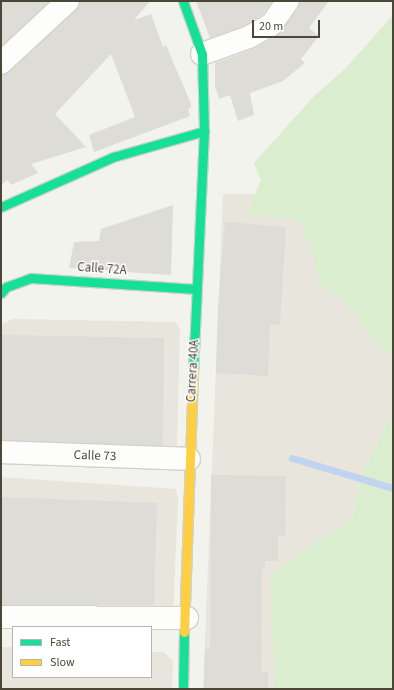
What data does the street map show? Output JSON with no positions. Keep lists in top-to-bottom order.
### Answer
{
  "streets": {
    "street": ["Calle 72A", "Carrera 40A", "Calle 73"]
  },
  "crossings": [
    ["Calle 72A", "Carrera 40A"],
    ["Carrera 40A", "Calle 73"]
  ],
  "legend": ["Fast", "Slow"],
  "scale_bar": "20 m"
}
